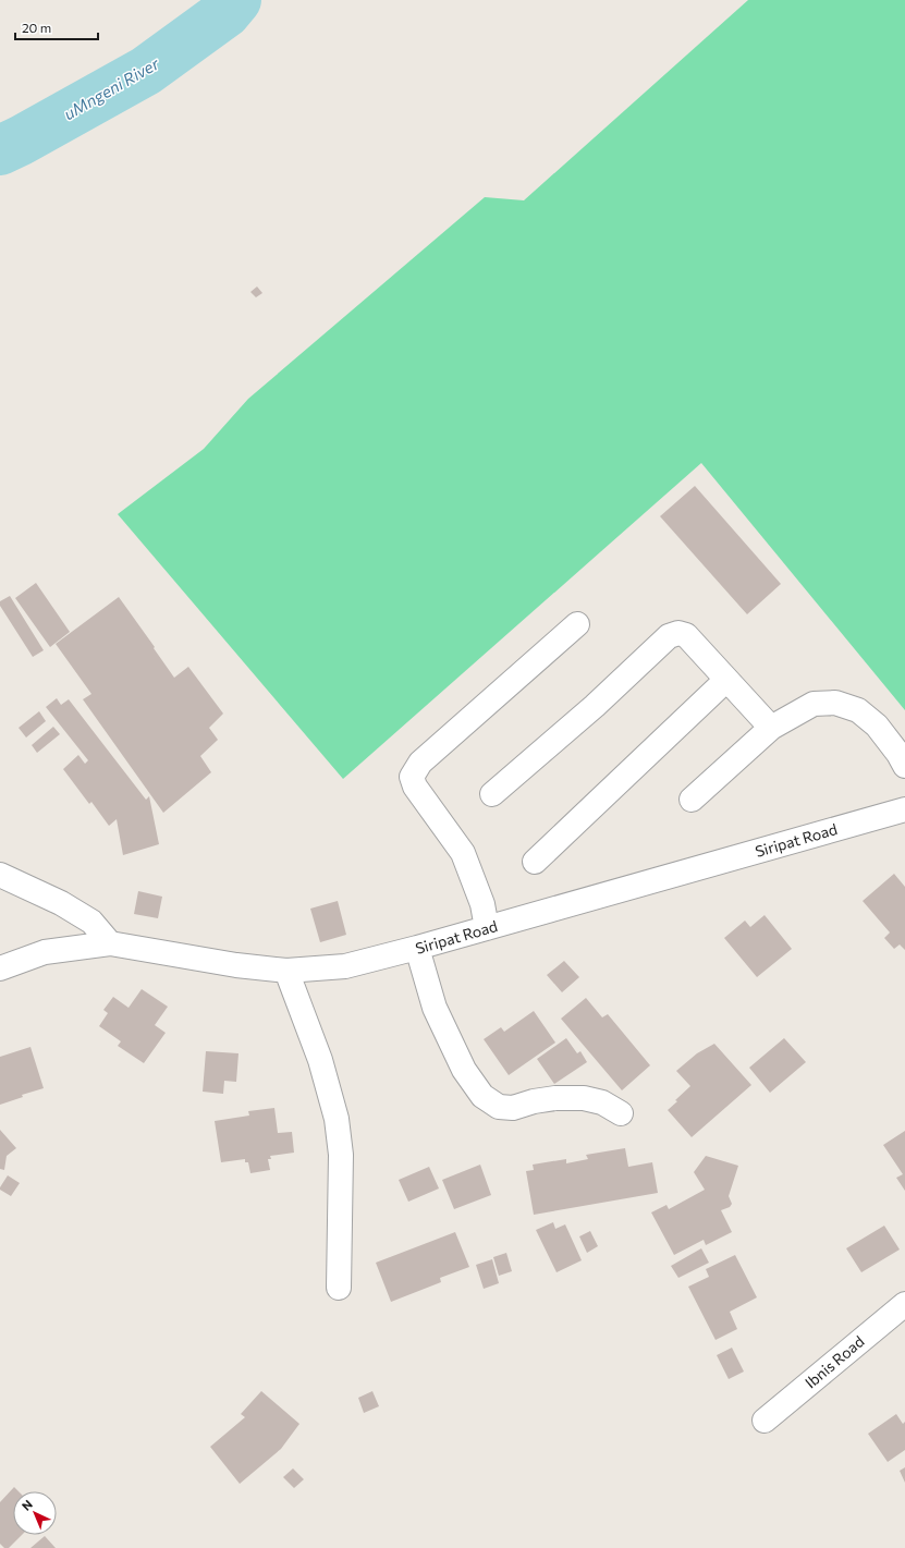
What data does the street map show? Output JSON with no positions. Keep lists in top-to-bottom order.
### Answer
{
  "streets": {
    "street": ["Siripat Road", "Ibnis Road"]
  },
  "water": ["uMngeni River"],
  "scale_bar": "20 m",
  "north": "top left"
}
